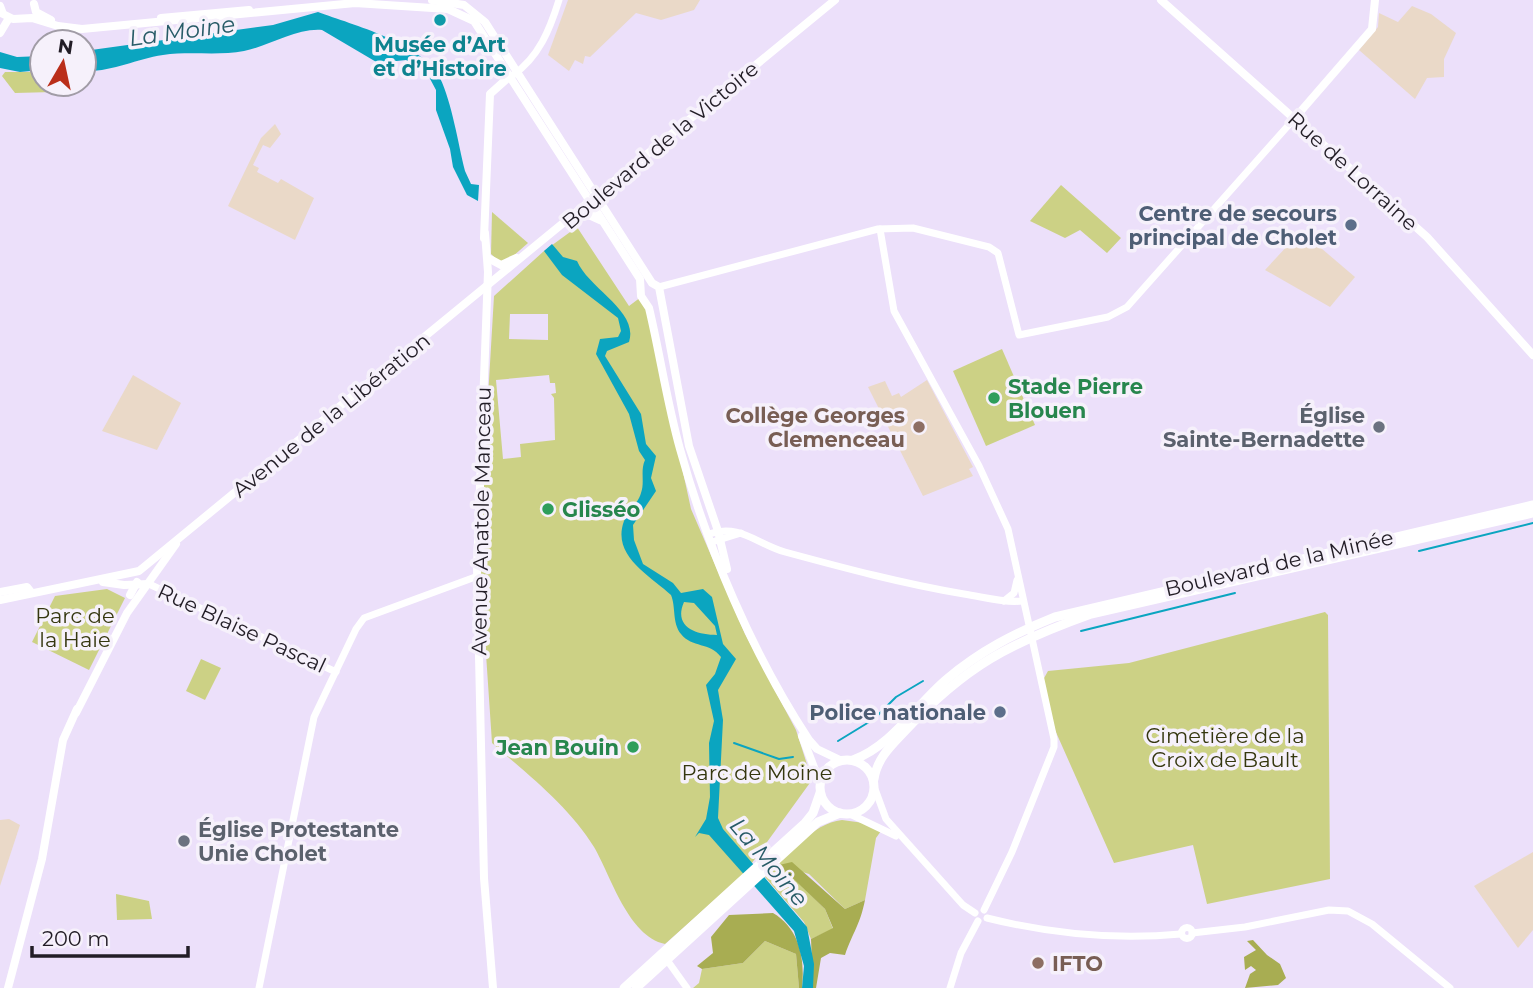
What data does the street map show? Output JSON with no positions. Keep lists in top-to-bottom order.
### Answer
{
  "streets": {
    "main road": [
      "Boulevard de la Victoire",
      "Rue de Lorraine",
      "Avenue de la Libération",
      "Avenue Anatole Manceau",
      "Boulevard de la Minée"
    ],
    "street": ["Rue Blaise Pascal"]
  },
  "crossings": [
    ["Boulevard de la Victoire", "Avenue de la Libération"],
    ["Boulevard de la Victoire", "Avenue Anatole Manceau"],
    ["Avenue de la Libération", "Avenue Anatole Manceau"],
    ["Avenue de la Libération", "Rue Blaise Pascal"]
  ],
  "water": ["La Moine"],
  "parks": ["Parc de la Haie", "Cimetière de la Croix de Bault", "Parc de Moine"],
  "places": [
    "Musée d’Art et d’Histoire",
    "Centre de secours principal de Cholet",
    "Stade Pierre Blouen",
    "Collège Georges Clemenceau",
    "Église Sainte-Bernadette",
    "Glisséo",
    "Police nationale",
    "Jean Bouin",
    "Église Protestante Unie Cholet",
    "IFTO"
  ],
  "scale_bar": "200 m",
  "north": "top"
}
